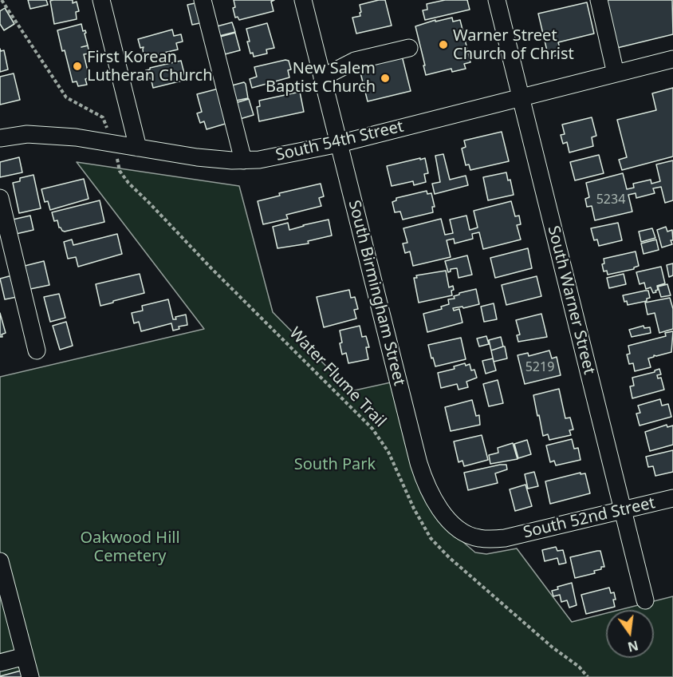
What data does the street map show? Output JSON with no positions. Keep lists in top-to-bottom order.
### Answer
{
  "streets": {
    "street": [
      "South 54th Street",
      "South Birmingham Street",
      "South Warner Street",
      "South 52nd Street"
    ],
    "path": ["Water Flume Trail"]
  },
  "crossings": [
    ["South 54th Street", "South Birmingham Street"],
    ["South 54th Street", "South Warner Street"],
    ["South Birmingham Street", "South 52nd Street"],
    ["South Warner Street", "South 52nd Street"]
  ],
  "parks": ["South Park", "Oakwood Hill Cemetery"],
  "places": ["Warner Street Church of Christ", "First Korean Lutheran Church", "New Salem Baptist Church"],
  "house_numbers": ["5234", "5219"],
  "north": "bottom"
}
